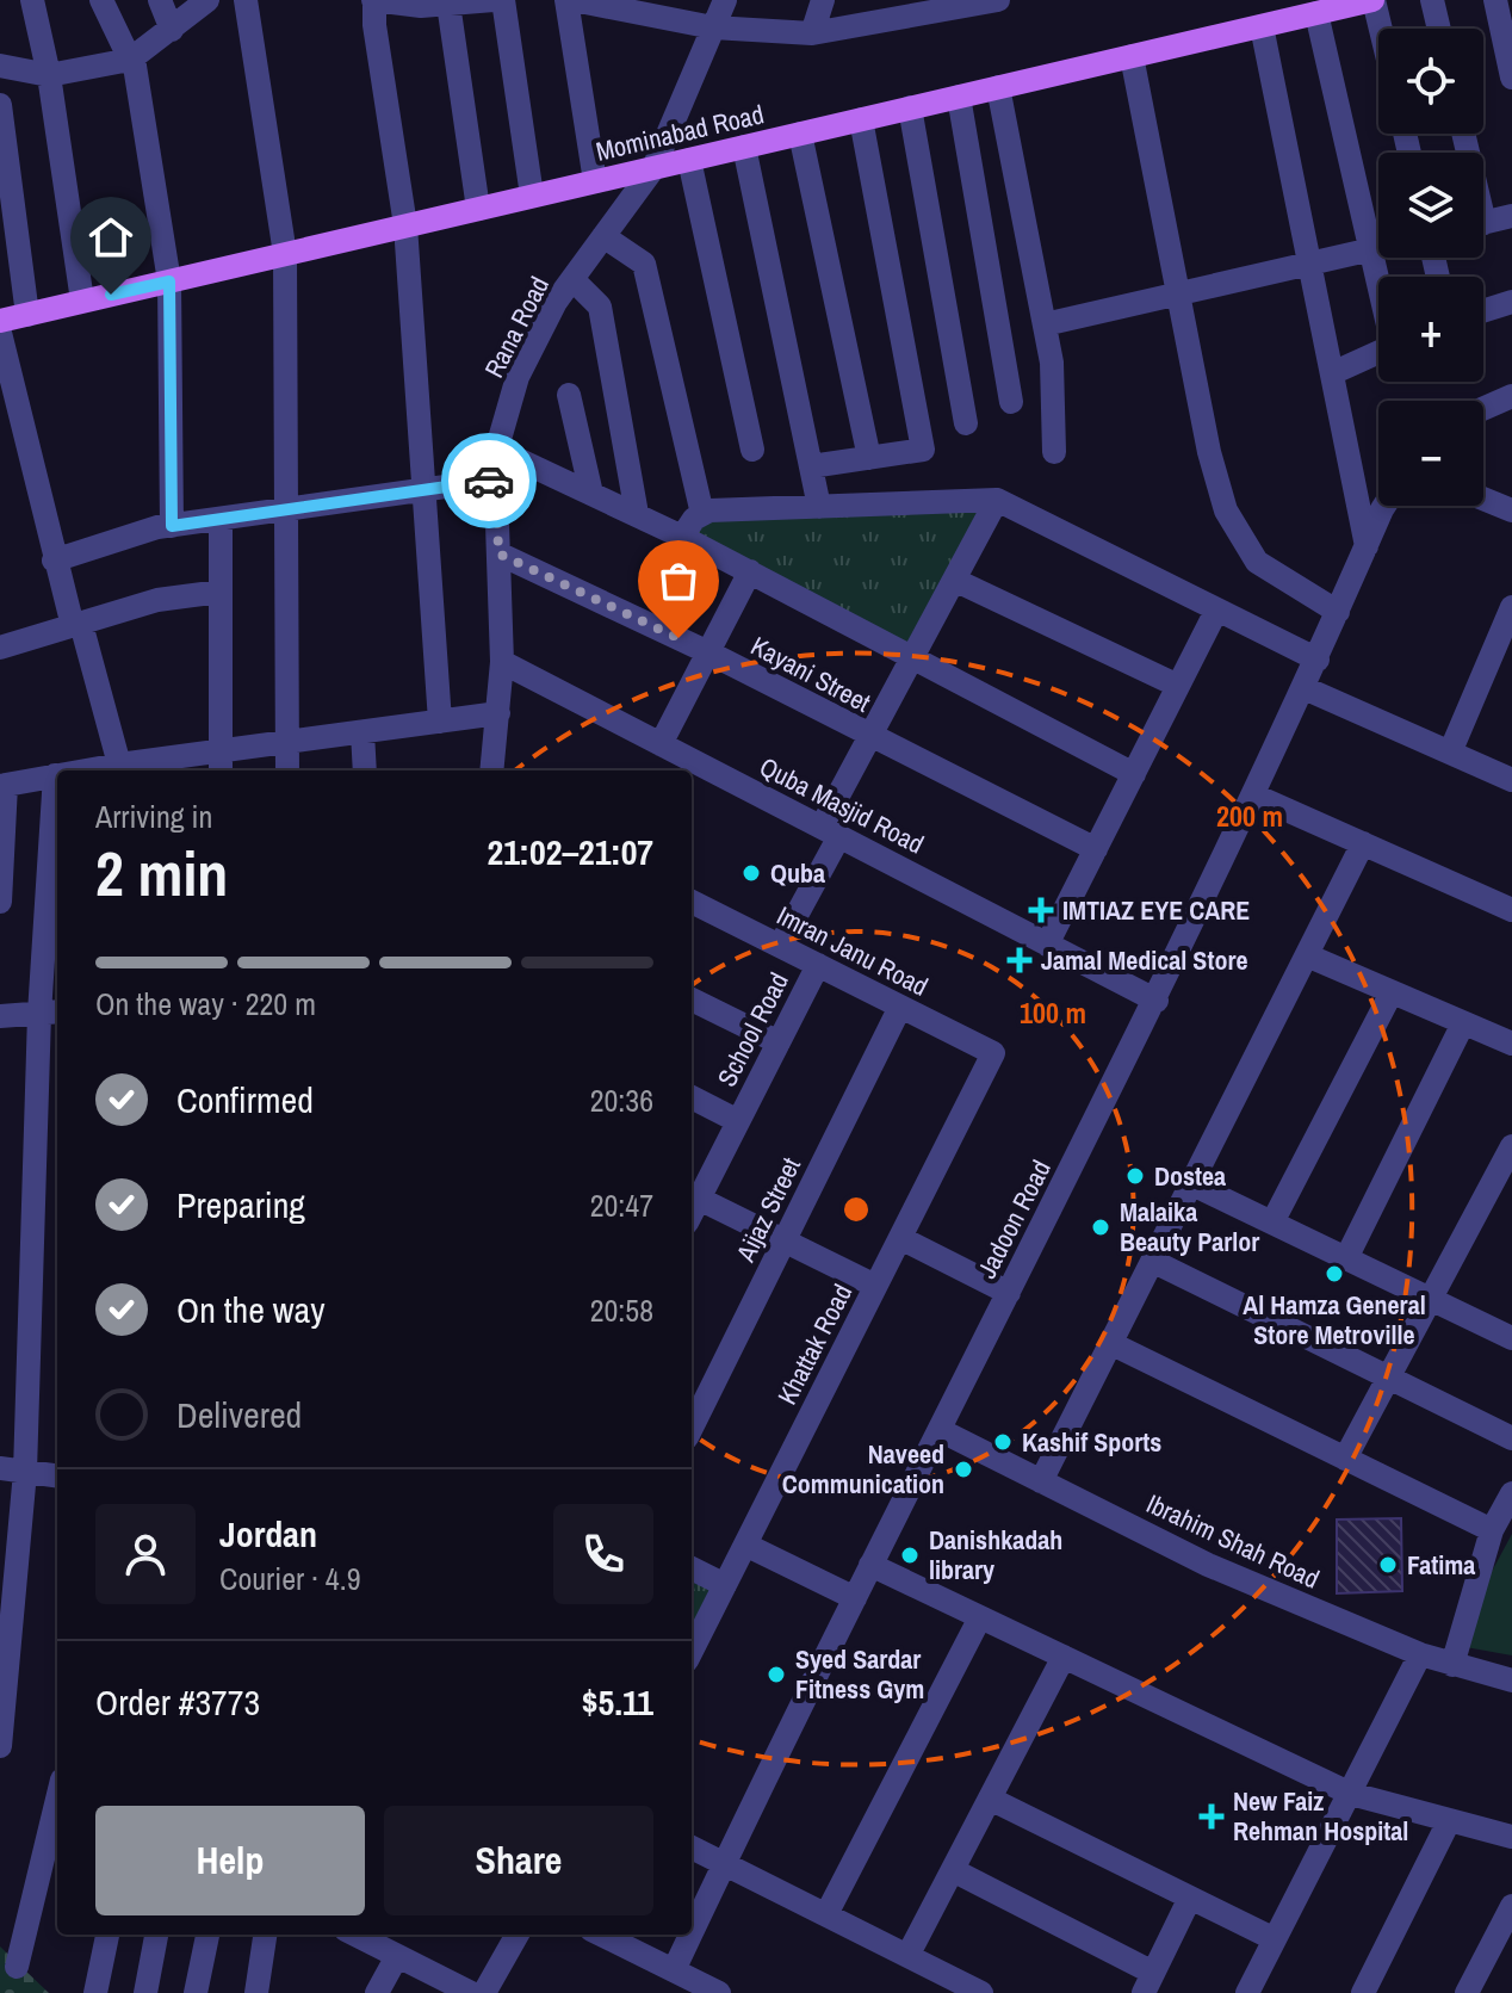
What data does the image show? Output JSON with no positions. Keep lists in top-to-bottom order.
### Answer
{
  "streets": {
    "main road": ["Mominabad Road"],
    "street": [
      "Rana Road",
      "Kayani Street",
      "Quba Masjid Road",
      "Imran Janu Road",
      "School Road",
      "Aijaz Street",
      "Jadoon Road",
      "Khattak Road",
      "Ibrahim Shah Road"
    ]
  },
  "crossings": [
    ["Mominabad Road", "Rana Road"],
    ["Rana Road", "Kayani Street"],
    ["Rana Road", "Quba Masjid Road"],
    ["Quba Masjid Road", "Jadoon Road"],
    ["Imran Janu Road", "School Road"],
    ["Imran Janu Road", "Aijaz Street"],
    ["Imran Janu Road", "Khattak Road"],
    ["Jadoon Road", "Ibrahim Shah Road"]
  ],
  "places": {
    "other": [
      "Quba",
      "Dostea",
      "Malaika Beauty Parlor",
      "Al Hamza General Store Metroville",
      "Kashif Sports",
      "Naveed Communication",
      "Danishkadah library",
      "Fatima",
      "Syed Sardar Fitness Gym"
    ],
    "health": ["IMTIAZ EYE CARE", "Jamal Medical Store", "New Faiz Rehman Hospital"]
  },
  "page": {
    "map_buttons": ["+", "−"],
    "heading": ["2 min", "Arriving in", "21:02–21:07"],
    "panel": [
      "Jordan",
      "Courier · 4.9",
      "Order #3773",
      "$5.11"
    ],
    "bar": "On the way · 220 m",
    "list": [
      ["Confirmed", "20:36"],
      ["Preparing", "20:47"],
      ["On the way", "20:58"],
      "Delivered"
    ],
    "buttons": ["Help", "Share"]
  },
  "rings": ["200 m", "100 m"]
}
